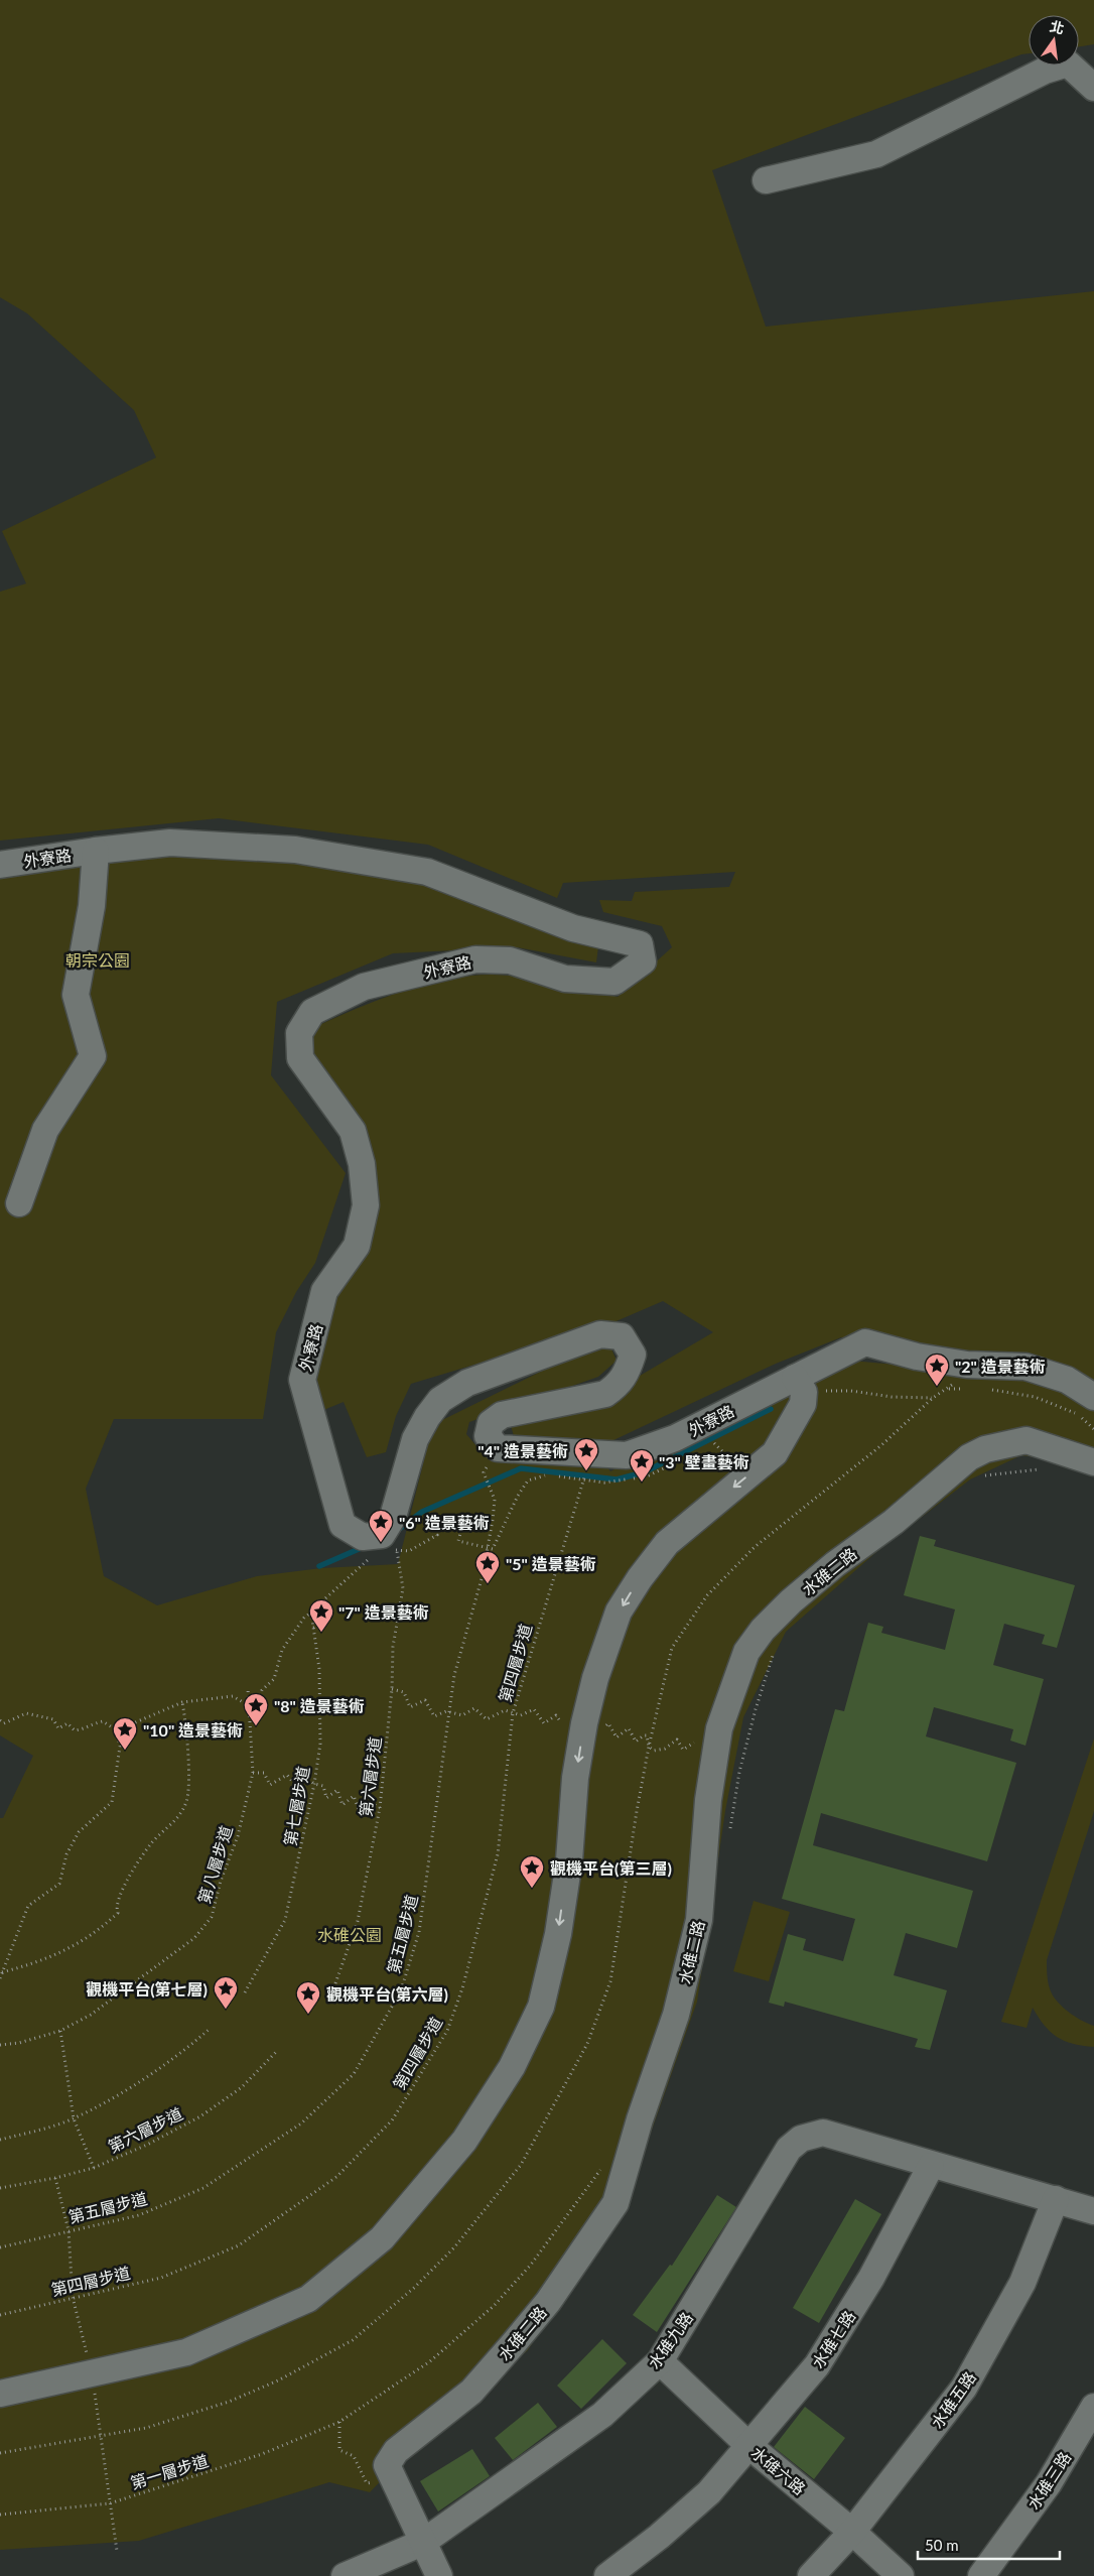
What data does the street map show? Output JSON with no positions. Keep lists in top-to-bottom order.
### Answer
{
  "streets": {
    "street": [
      "外寮路",
      "水碓二路",
      "水碓七路",
      "水碓九路",
      "水碓五路",
      "水碓六路",
      "水碓三路"
    ],
    "path": [
      "第四層步道",
      "第六層步道",
      "第七層步道",
      "第八層步道",
      "第五層步道",
      "第一層步道"
    ]
  },
  "crossings": [
    ["外寮路", "第六層步道"],
    ["水碓二路", "水碓九路"],
    ["第七層步道", "第八層步道"],
    ["水碓七路", "水碓九路"],
    ["水碓七路", "水碓六路"],
    ["水碓九路", "水碓六路"],
    ["水碓五路", "水碓六路"]
  ],
  "parks": ["朝宗公園", "水碓公園"],
  "places": {
    "place": [
      "\"2\" 造景藝術",
      "\"4\" 造景藝術",
      "\"3\" 壁畫藝術",
      "\"6\" 造景藝術",
      "\"5\" 造景藝術",
      "\"7\" 造景藝術",
      "\"8\" 造景藝術",
      "\"10\" 造景藝術",
      "觀機平台(第三層)",
      "觀機平台(第七層)",
      "觀機平台(第六層)"
    ]
  },
  "scale_bar": "50 m",
  "north": "top"
}
